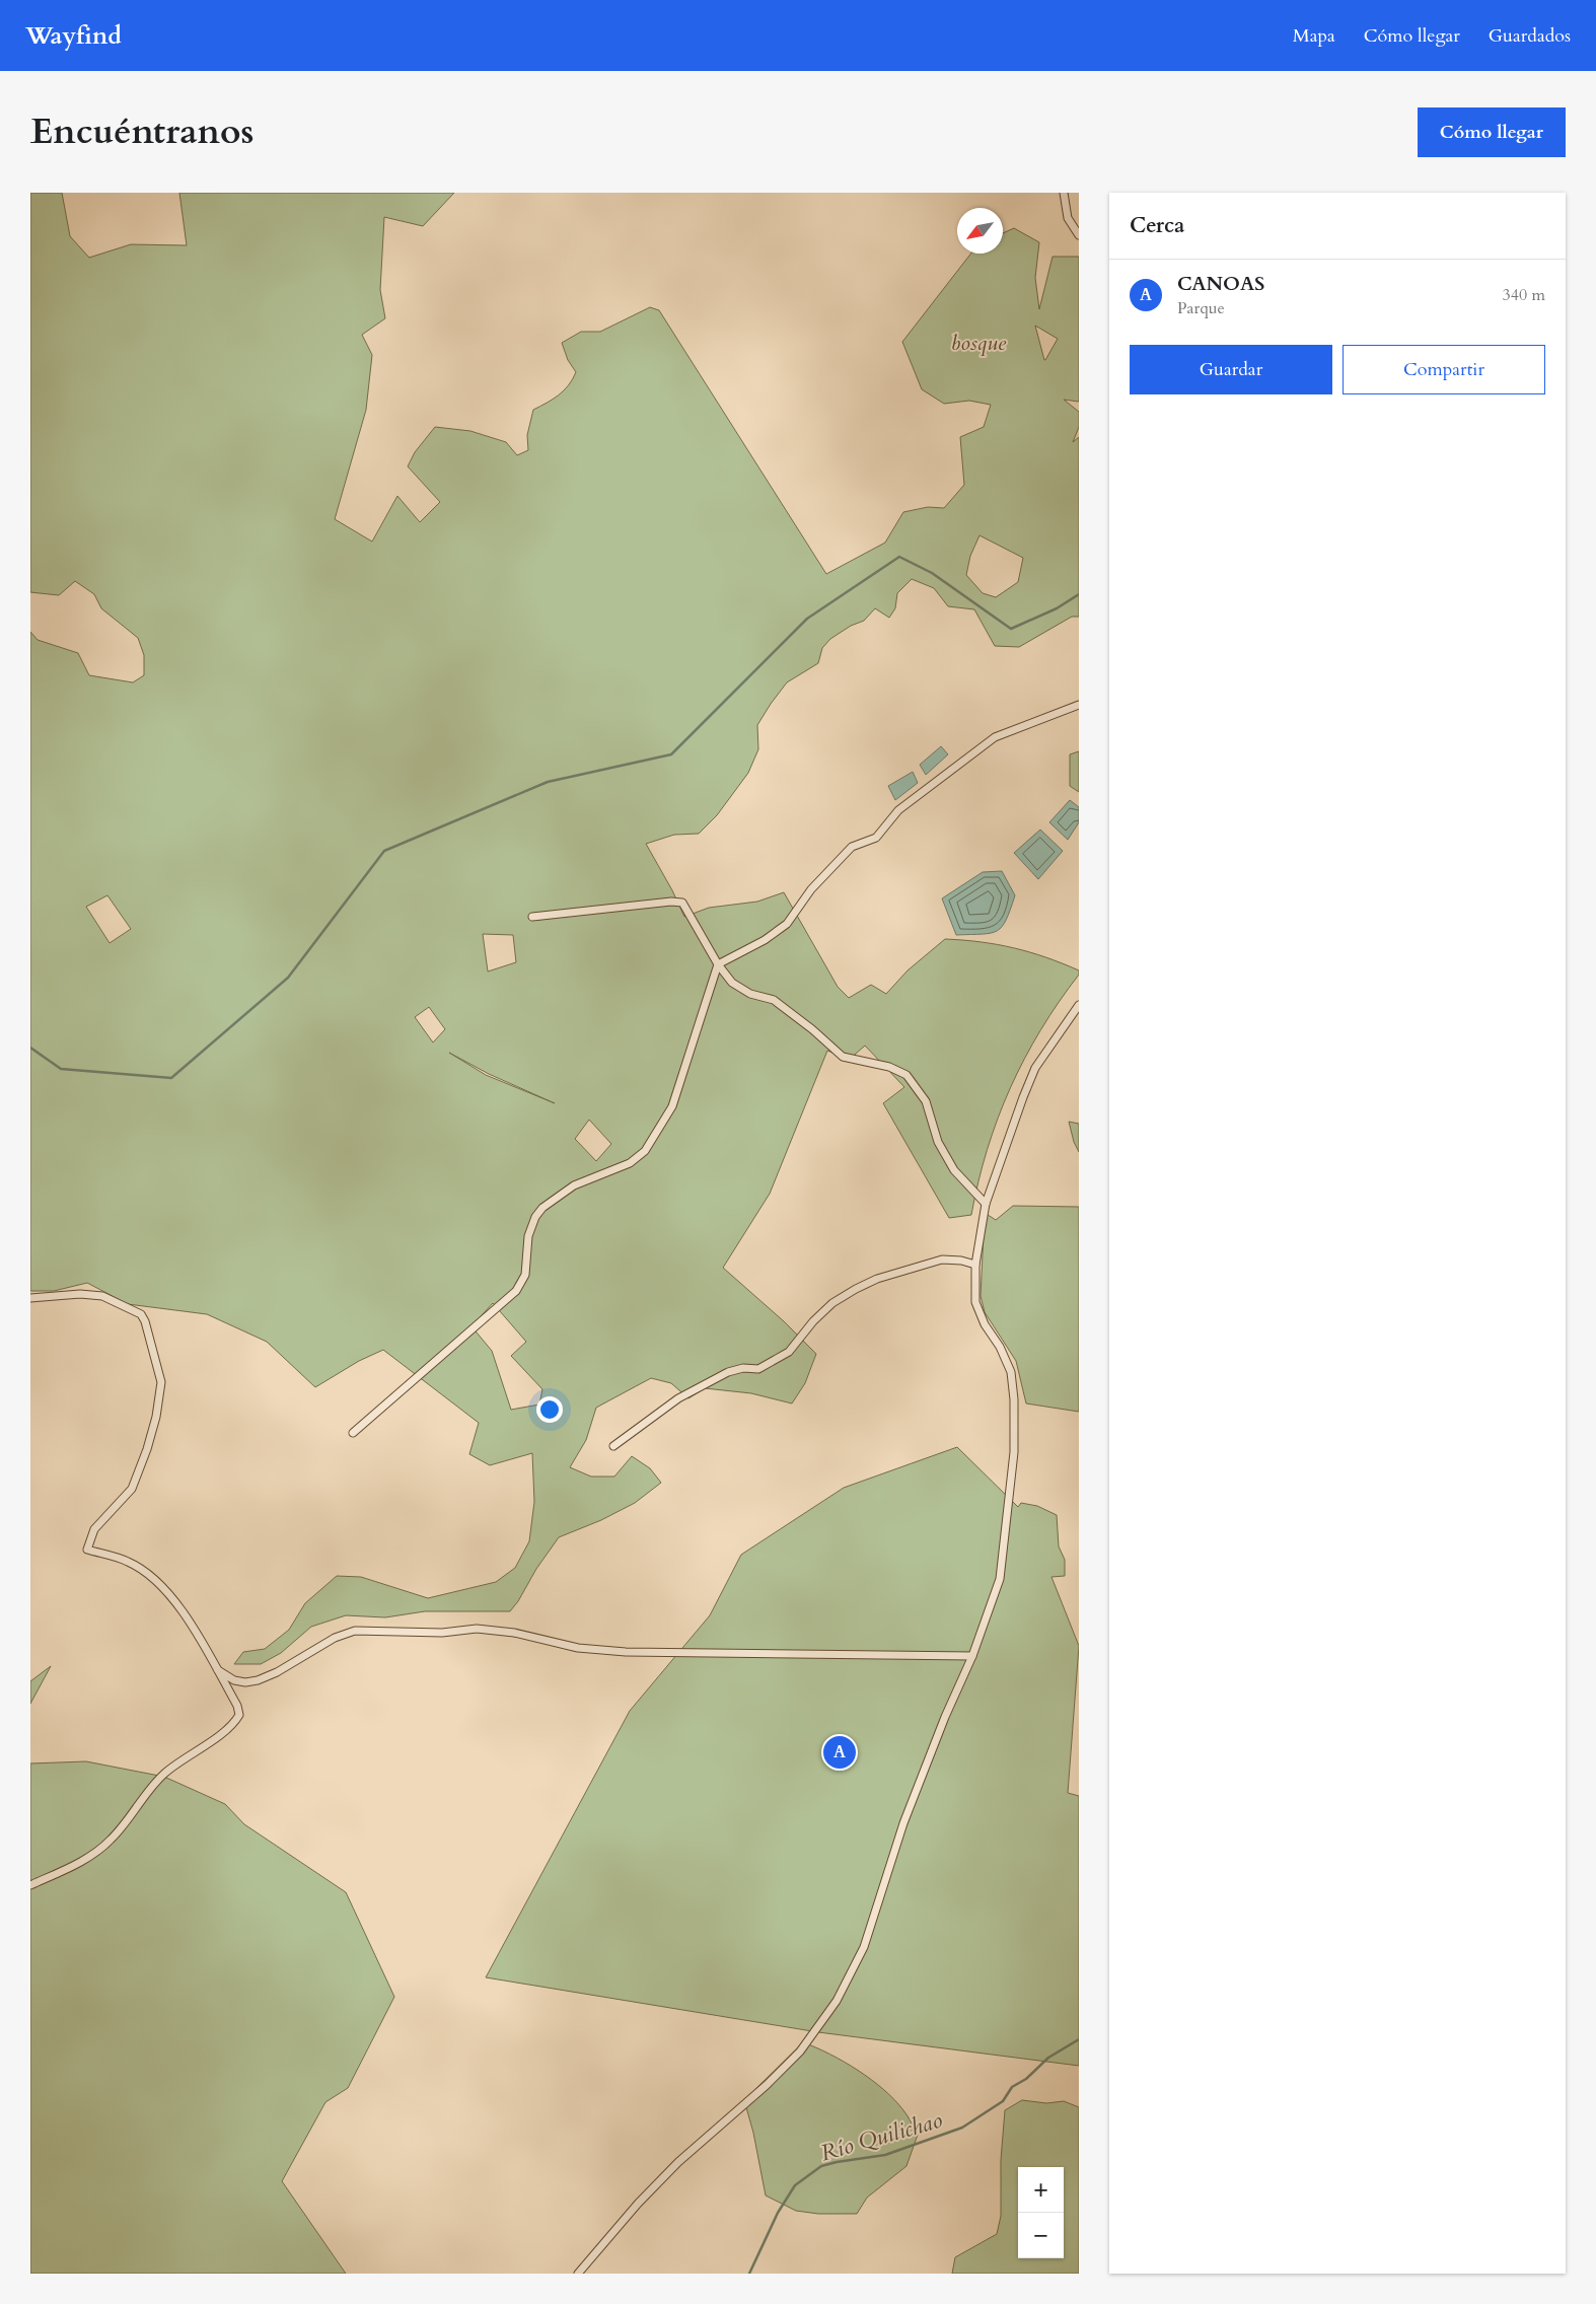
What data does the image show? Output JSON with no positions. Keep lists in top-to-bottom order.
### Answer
{
  "water": ["Río Quilichao"],
  "parks": ["bosque"],
  "north": "bottom left",
  "page": {
    "header": "Wayfind",
    "nav": ["Mapa", "Cómo llegar", "Guardados"],
    "title": "Encuéntranos",
    "buttons": [
      "Cómo llegar",
      ["Guardar", "Compartir"]
    ],
    "heading": "Cerca",
    "list": [
      {
        "mark": "A",
        "name": "CANOAS",
        "note": "Parque",
        "value": "340 m"
      }
    ],
    "pins": "A",
    "map_buttons": ["+", "−"]
  }
}
